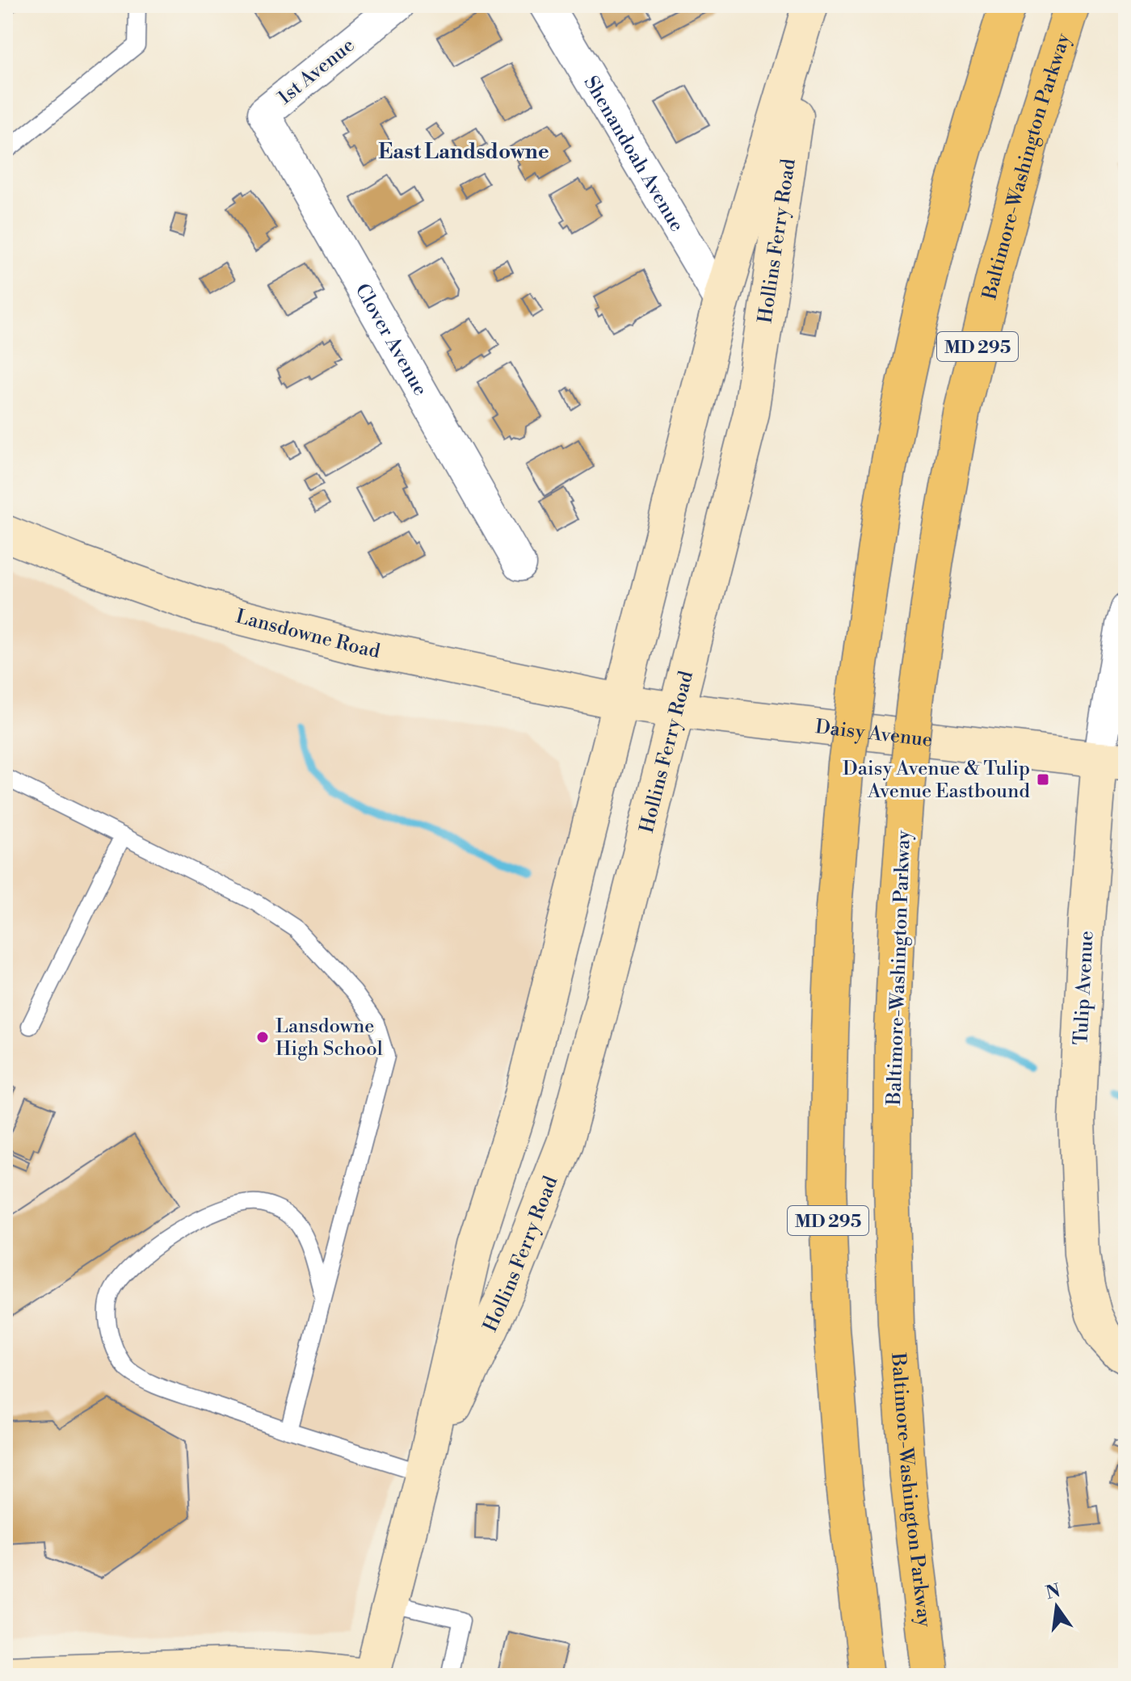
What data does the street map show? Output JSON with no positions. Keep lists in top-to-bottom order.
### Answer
{
  "streets": {
    "highway": ["Baltimore-Washington Parkway", "MD 295"],
    "street": [
      "1st Avenue",
      "Shenandoah Avenue",
      "Hollins Ferry Road",
      "Clover Avenue",
      "Lansdowne Road",
      "Daisy Avenue",
      "Tulip Avenue"
    ]
  },
  "crossings": [
    ["1st Avenue", "Clover Avenue"],
    ["Shenandoah Avenue", "Hollins Ferry Road"],
    ["Hollins Ferry Road", "Lansdowne Road"],
    ["Hollins Ferry Road", "Daisy Avenue"],
    ["Lansdowne Road", "Daisy Avenue"],
    ["Daisy Avenue", "Tulip Avenue"]
  ],
  "districts": ["East Landsdowne"],
  "places": {
    "transit": ["Daisy Avenue & Tulip Avenue Eastbound"],
    "other": ["Lansdowne High School"]
  },
  "north": "top"
}
